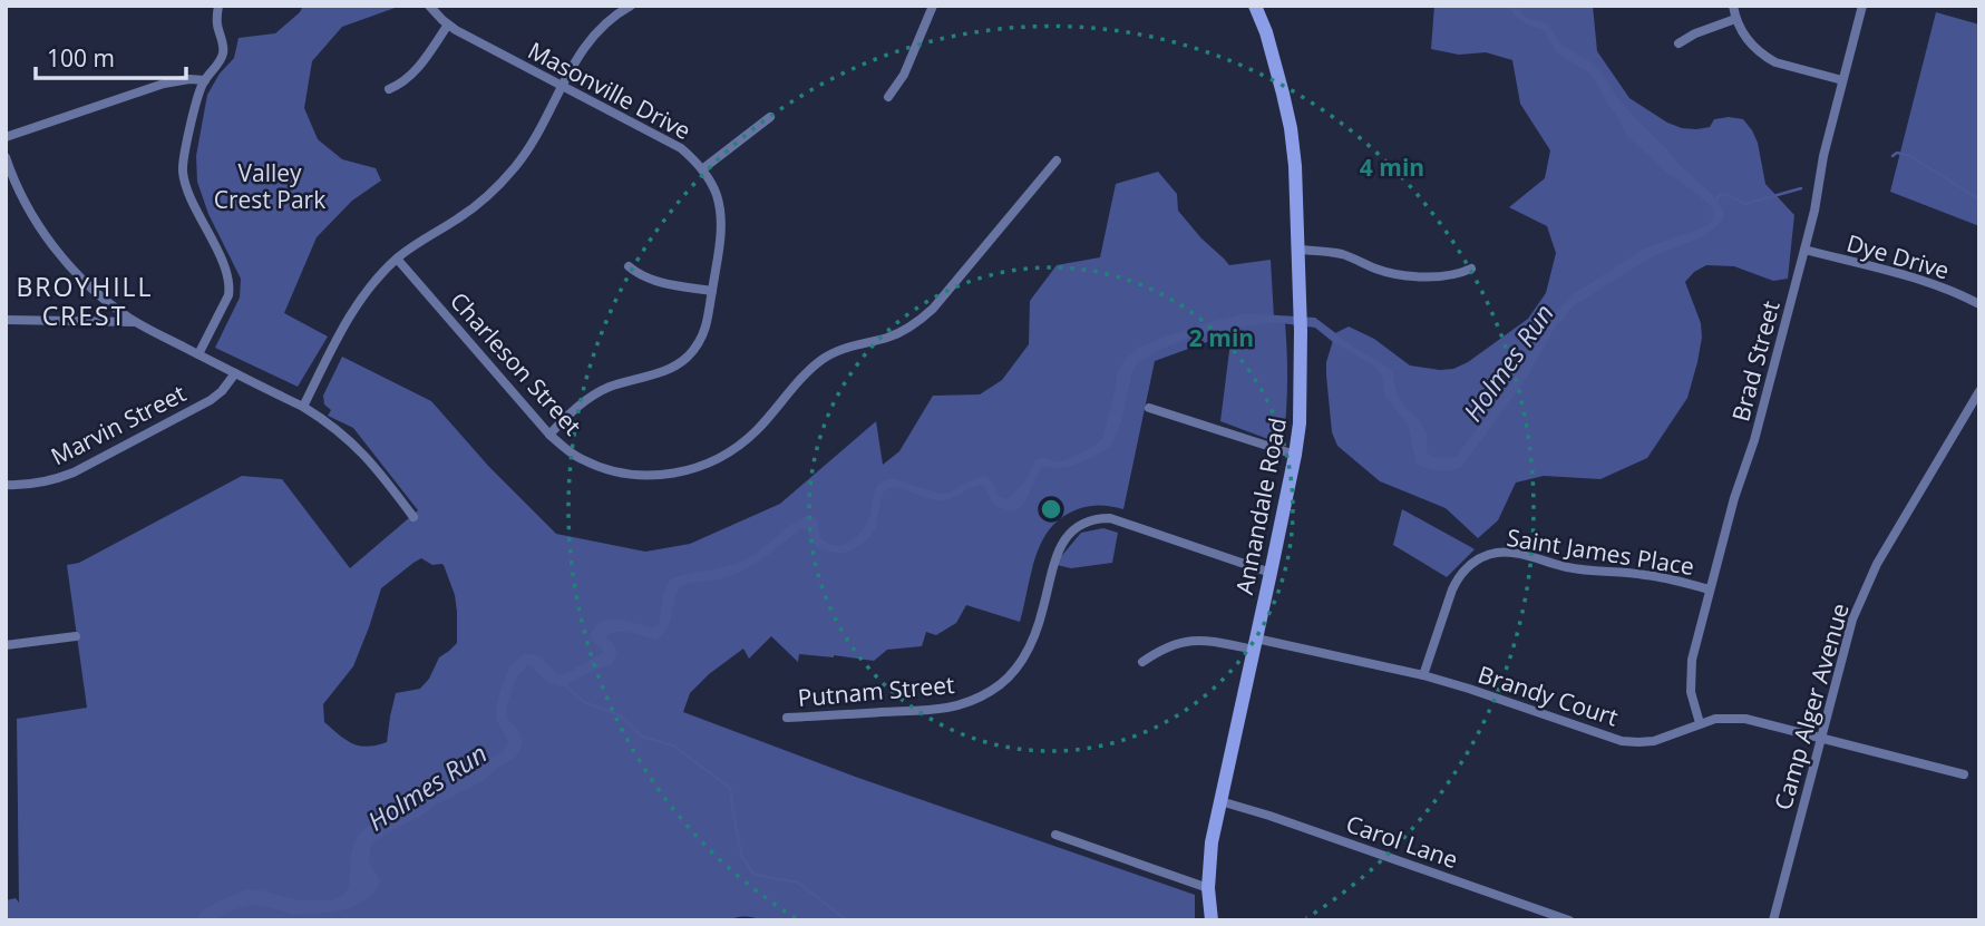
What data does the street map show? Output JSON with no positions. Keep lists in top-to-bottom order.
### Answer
{
  "streets": {
    "main road": ["Annandale Road"],
    "street": [
      "Masonville Drive",
      "Dye Drive",
      "Brad Street",
      "Charleson Street",
      "Marvin Street",
      "Saint James Place",
      "Putnam Street",
      "Brandy Court",
      "Camp Alger Avenue",
      "Carol Lane"
    ]
  },
  "crossings": [
    ["Masonville Drive", "Charleson Street"],
    ["Dye Drive", "Brad Street"],
    ["Brad Street", "Saint James Place"],
    ["Brad Street", "Brandy Court"],
    ["Annandale Road", "Putnam Street"],
    ["Annandale Road", "Brandy Court"],
    ["Annandale Road", "Carol Lane"],
    ["Saint James Place", "Brandy Court"],
    ["Brandy Court", "Camp Alger Avenue"]
  ],
  "districts": ["BROYHILL CREST"],
  "water": ["Holmes Run"],
  "parks": ["Valley Crest Park"],
  "scale_bar": "100 m",
  "rings": ["4 min", "2 min"]
}
